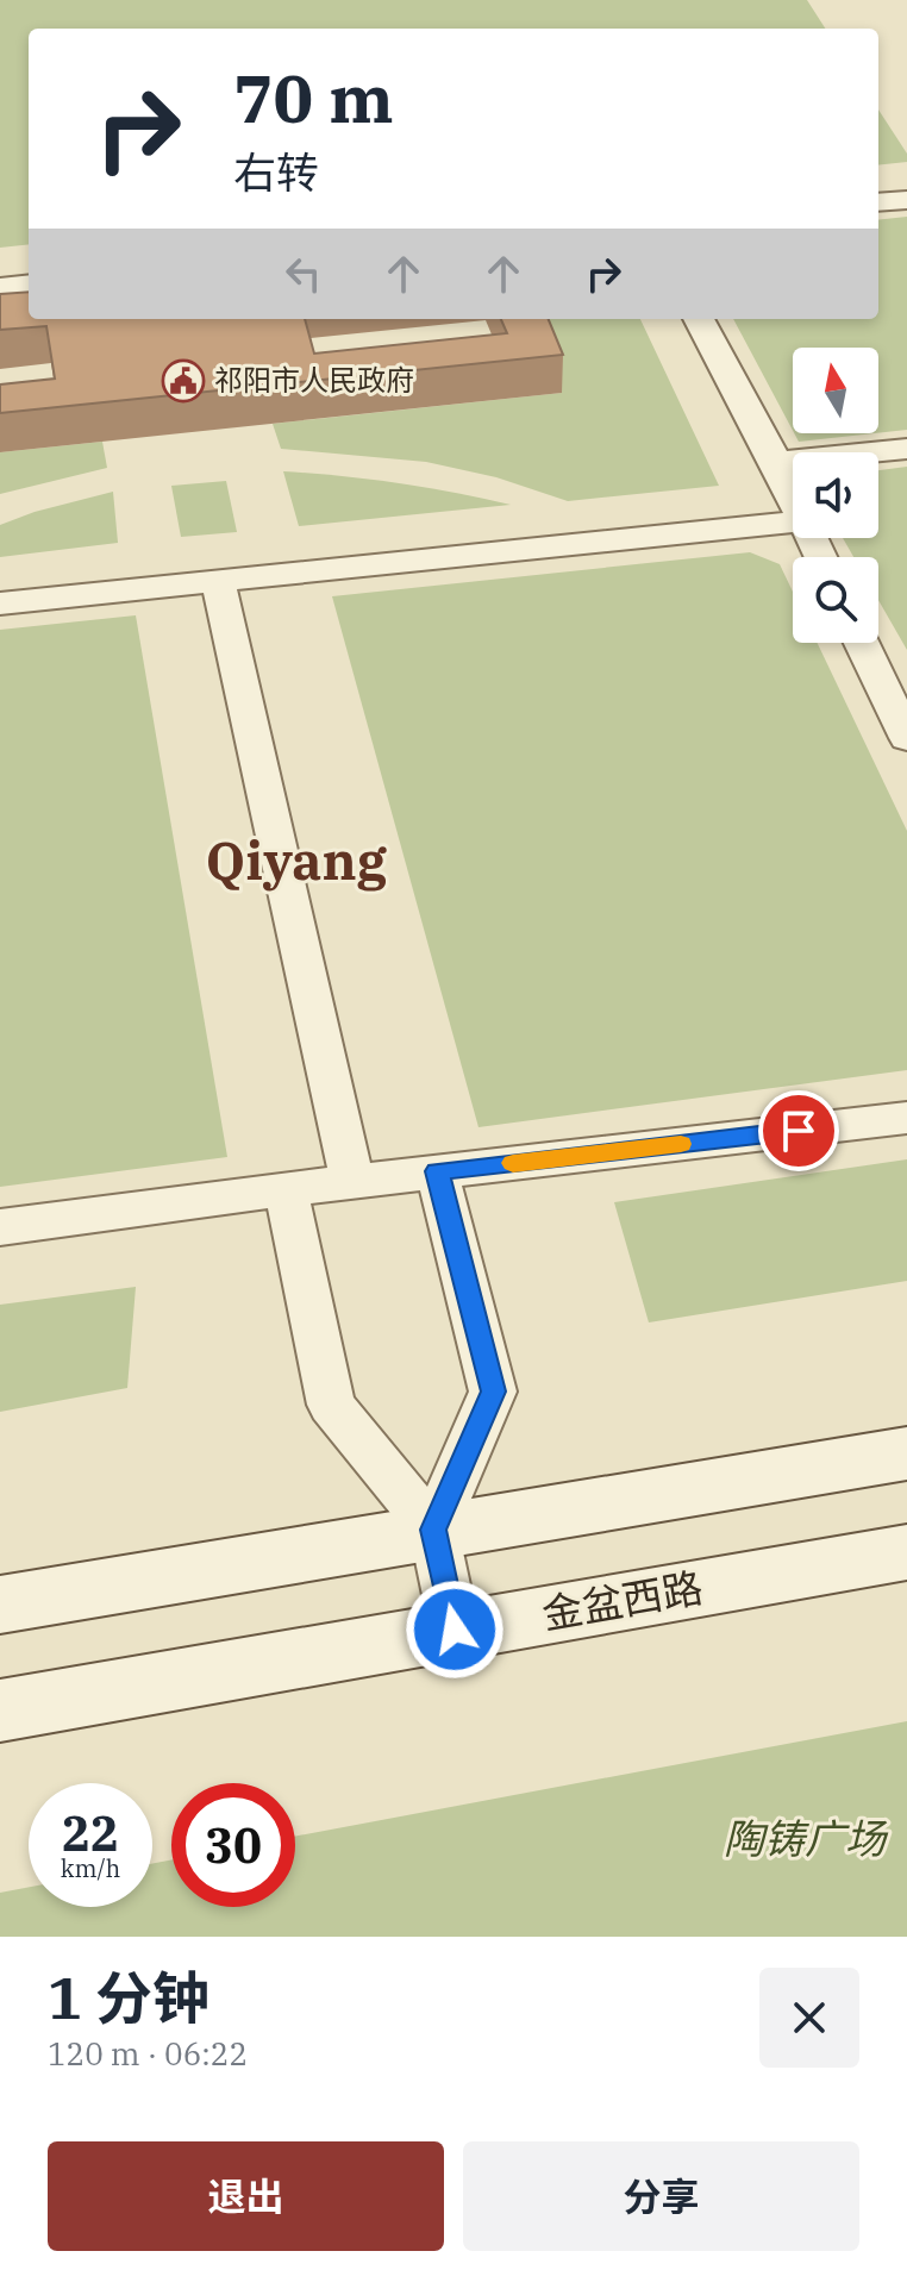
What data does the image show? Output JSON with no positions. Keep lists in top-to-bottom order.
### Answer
{
  "streets": {
    "main road": ["金盆西路"]
  },
  "districts": ["Qiyang"],
  "parks": ["陶铸广场"],
  "places": {
    "public building": ["祁阳市人民政府"]
  },
  "north": "top",
  "page": {
    "turn": ["70 m", "右转"],
    "speed": "22 km/h",
    "limit": "30",
    "heading": ["1 分钟", "120 m · 06:22"],
    "buttons": ["退出", "分享"]
  }
}
